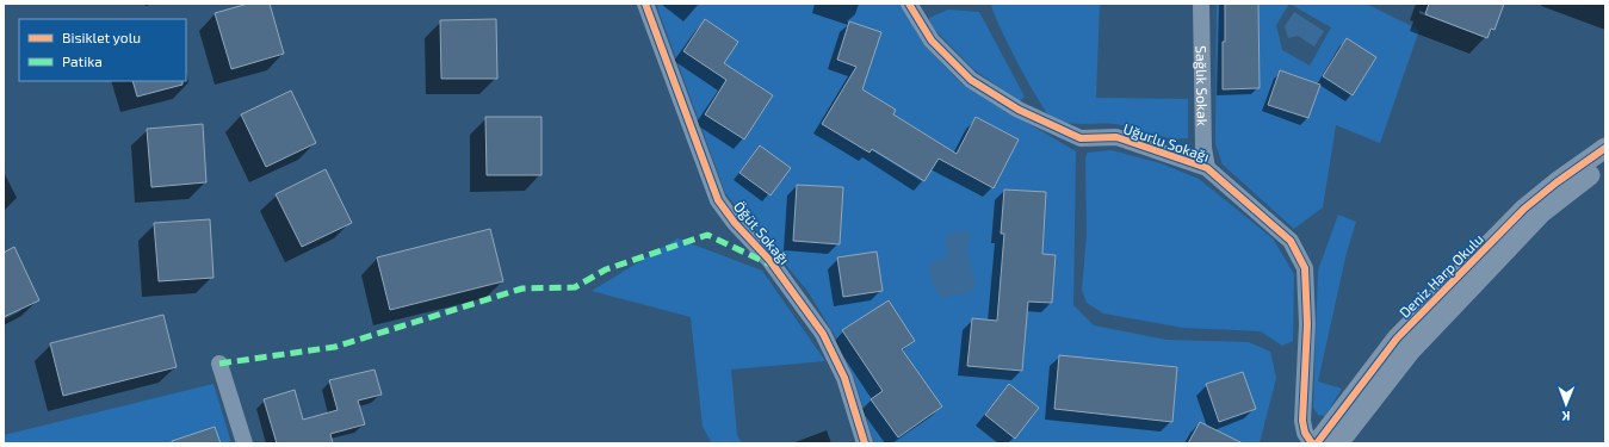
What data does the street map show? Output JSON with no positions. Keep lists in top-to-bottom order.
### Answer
{
  "streets": {
    "street": [
      "Sağlık Sokak",
      "Uğurlu Sokağı",
      "Öğüt Sokağı",
      "Deniz Harp Okulu"
    ]
  },
  "crossings": [
    ["Sağlık Sokak", "Uğurlu Sokağı"]
  ],
  "legend": ["Bisiklet yolu", "Patika"],
  "north": "bottom"
}
